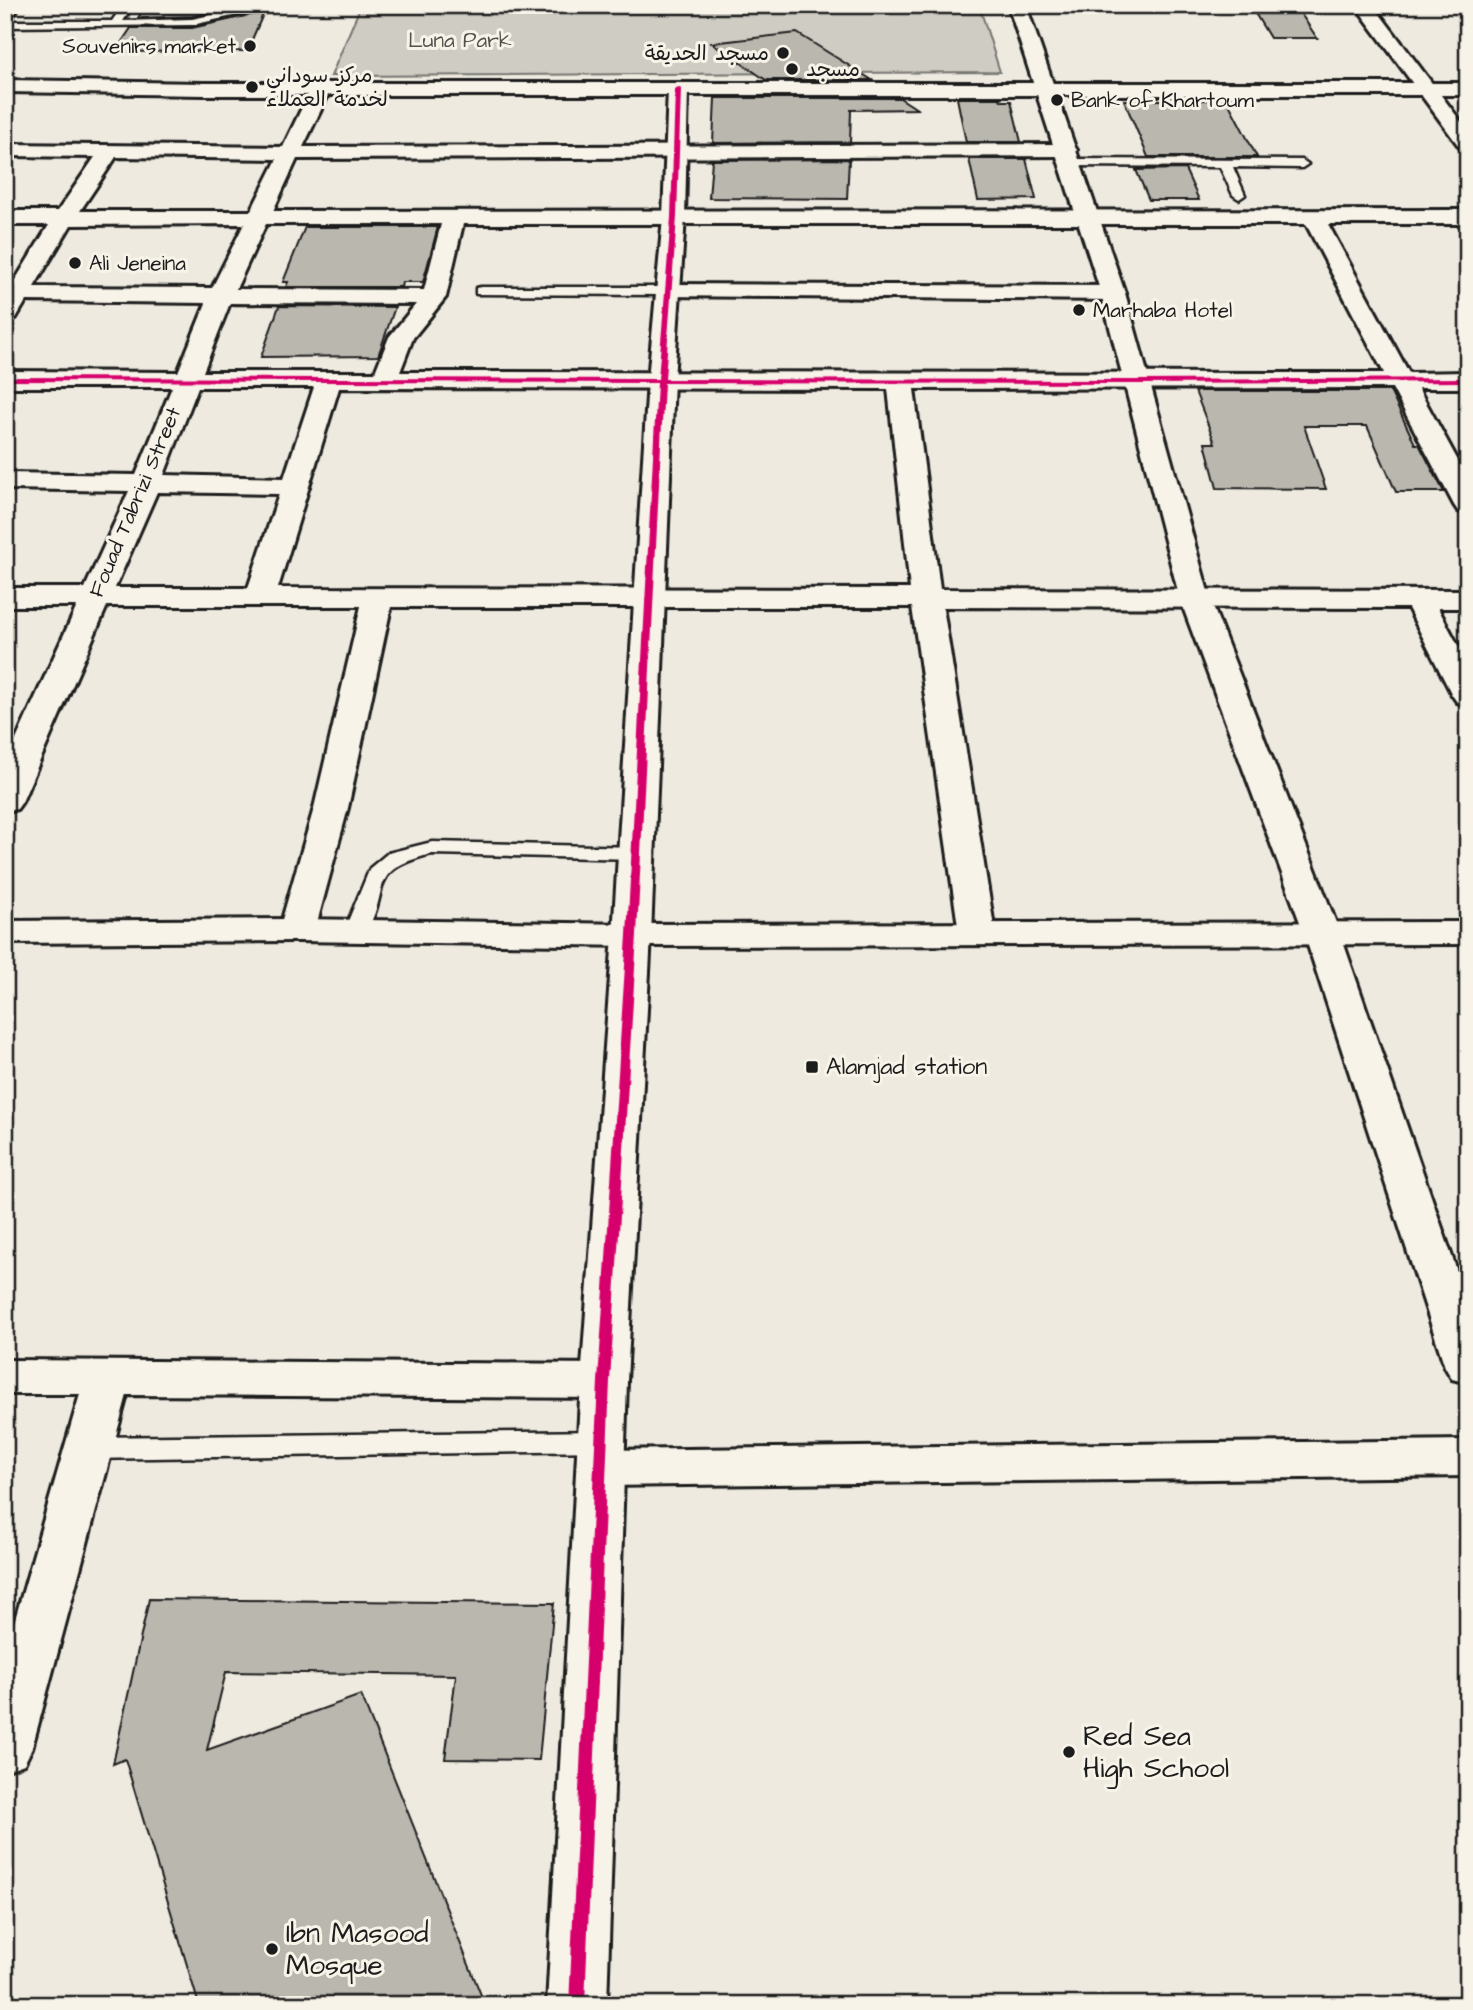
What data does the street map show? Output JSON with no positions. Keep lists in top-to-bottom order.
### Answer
{
  "streets": {
    "main road": ["Fouad Tabrizi Street"]
  },
  "parks": ["Luna Park"],
  "places": {
    "other": [
      "Souvenirs market",
      "مسجد الحديقة",
      "مسجد",
      "مركز سوداني لخدمة العملاء",
      "Bank of Khartoum",
      "Ali Jeneina",
      "Marhaba Hotel",
      "Red Sea High School",
      "Ibn Masood Mosque"
    ],
    "transit": ["Alamjad station"]
  }
}
